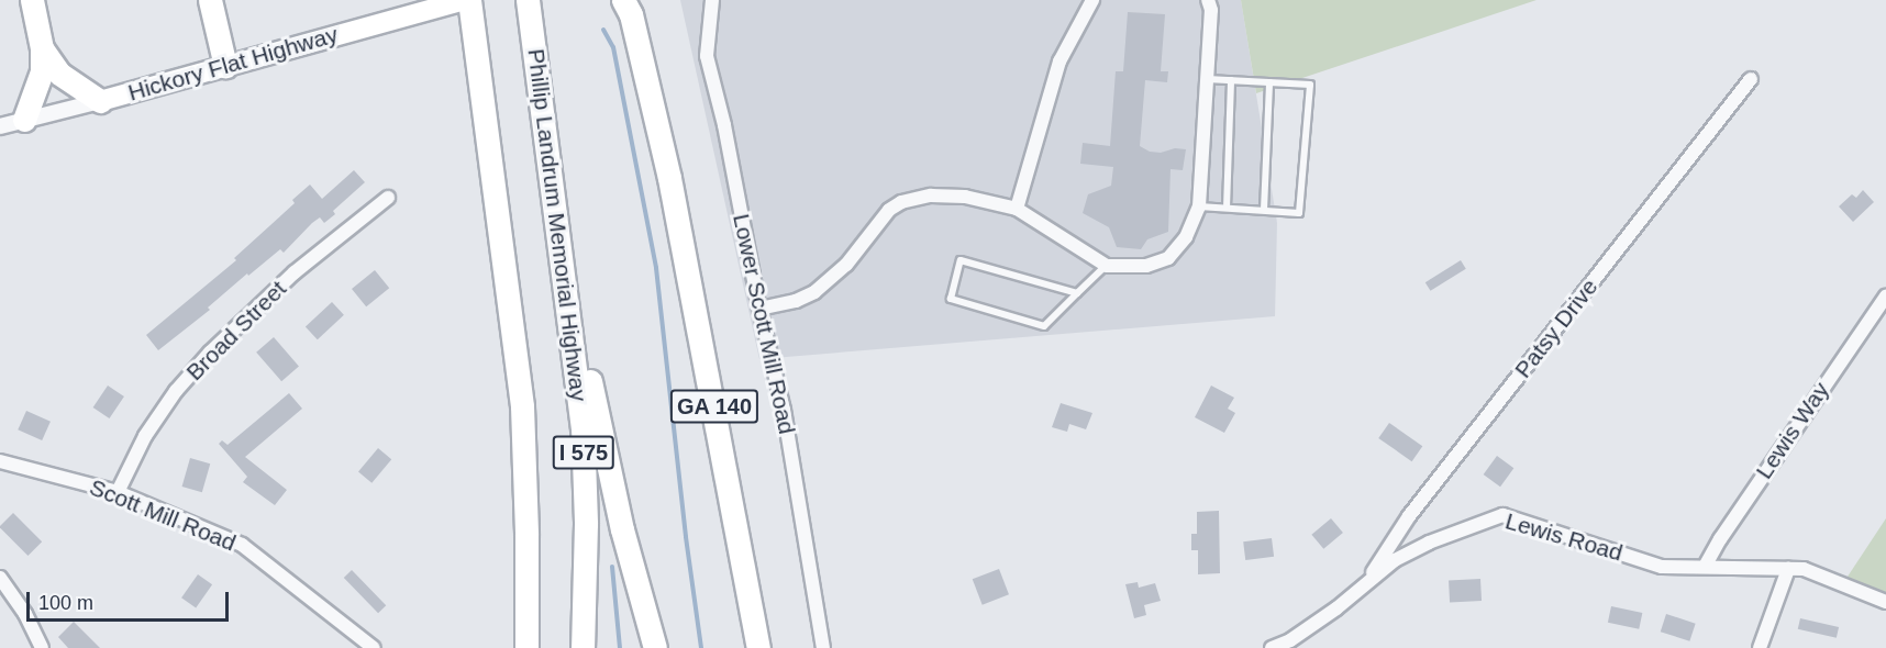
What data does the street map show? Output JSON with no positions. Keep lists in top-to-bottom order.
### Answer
{
  "streets": {
    "highway": ["Phillip Landrum Memorial Highway", "GA 140", "I 575"],
    "main road": ["Hickory Flat Highway"],
    "street": [
      "Lower Scott Mill Road",
      "Patsy Drive",
      "Broad Street",
      "Lewis Way",
      "Scott Mill Road",
      "Lewis Road"
    ]
  },
  "crossings": [
    ["Hickory Flat Highway", "I 575"],
    ["Patsy Drive", "Lewis Road"],
    ["Broad Street", "Scott Mill Road"],
    ["Lewis Way", "Lewis Road"]
  ],
  "scale_bar": "100 m"
}
